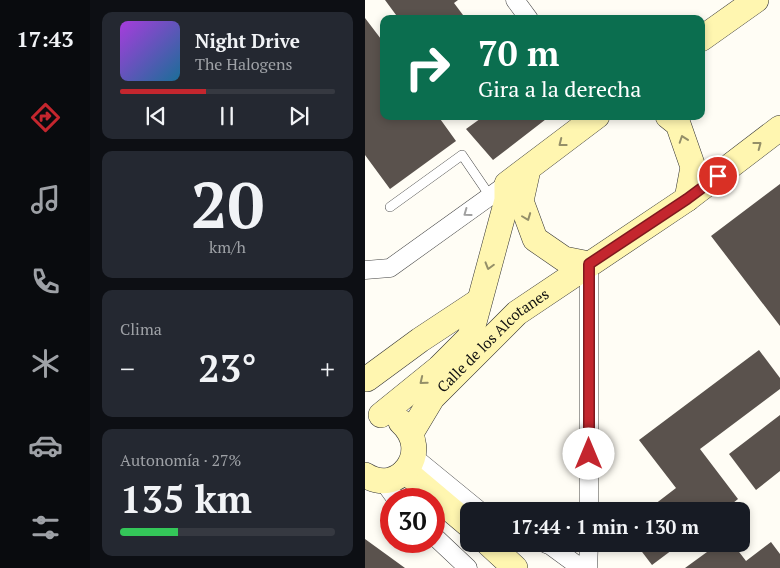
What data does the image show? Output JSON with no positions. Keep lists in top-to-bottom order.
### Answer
{
  "streets": {
    "street": ["Calle de los Alcotanes"]
  },
  "page": {
    "tabs": "17:43",
    "turn": ["70 m", "Gira a la derecha"],
    "song": ["Night Drive", "The Halogens"],
    "tile": [
      ["20", "km/h"],
      "Clima",
      ["Autonomía · 27%", "135 km"]
    ],
    "heat": ["−", "23°", "+"],
    "limit": "30",
    "trip": "17:44 · 1 min · 130 m"
  }
}
